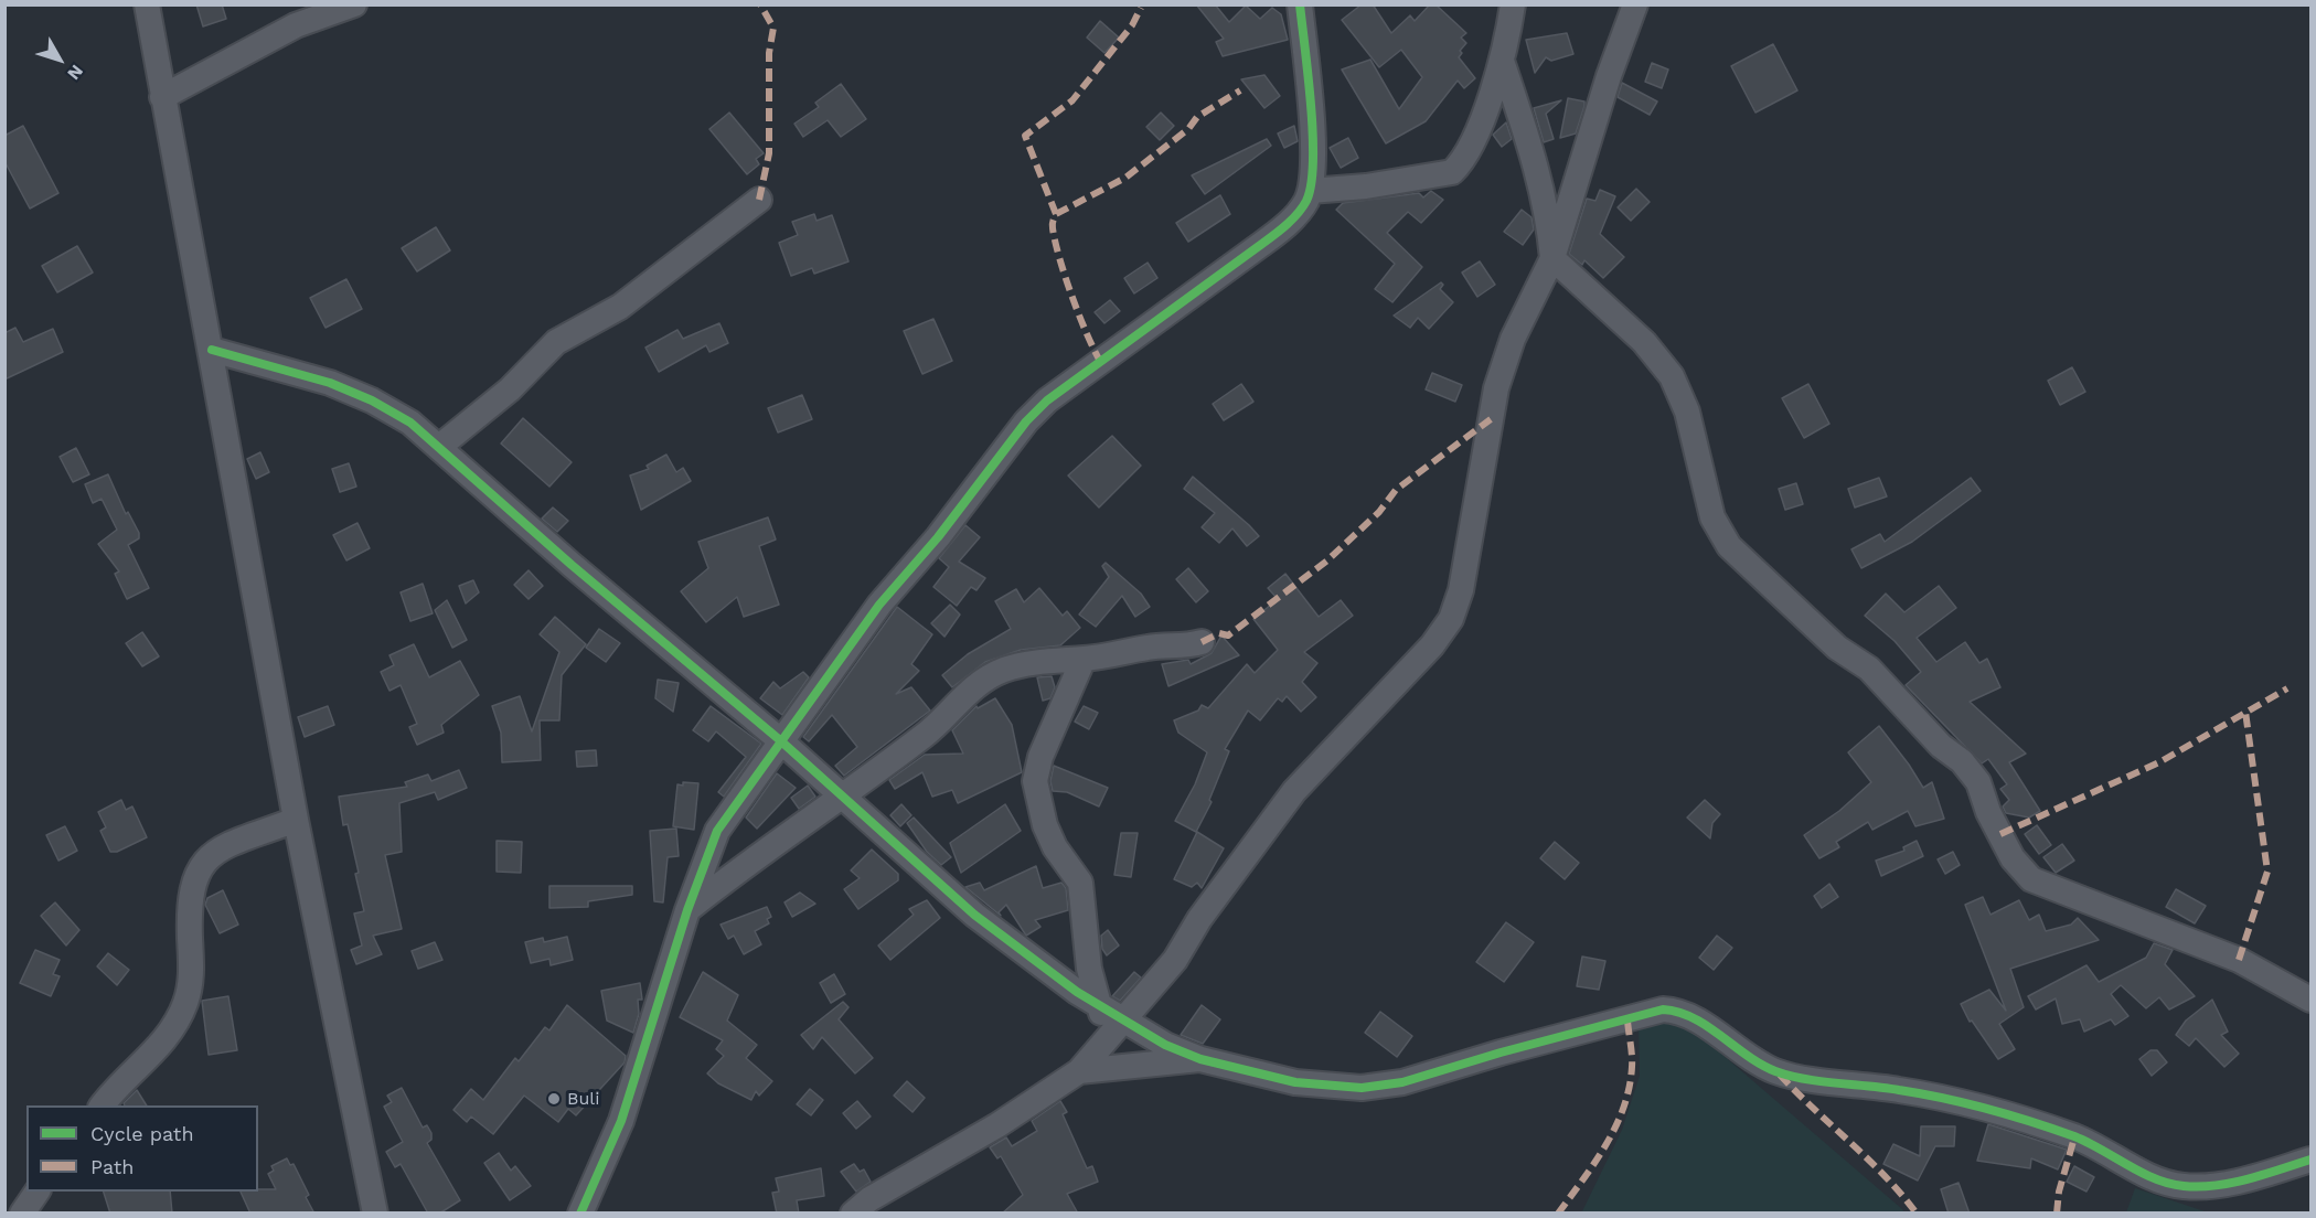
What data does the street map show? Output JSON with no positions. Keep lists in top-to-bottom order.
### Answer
{
  "places": ["Buli"],
  "legend": ["Cycle path", "Path"],
  "north": "bottom right"
}
